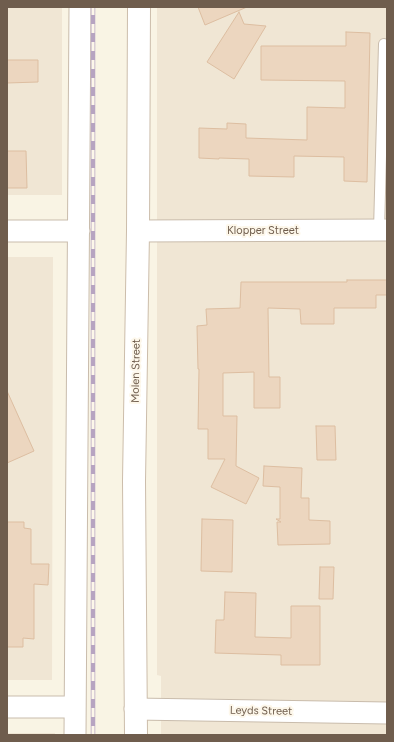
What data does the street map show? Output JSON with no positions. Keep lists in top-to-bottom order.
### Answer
{
  "streets": {
    "street": ["Klopper Street", "Molen Street", "Leyds Street"]
  },
  "crossings": [
    ["Klopper Street", "Molen Street"],
    ["Molen Street", "Leyds Street"]
  ]
}
